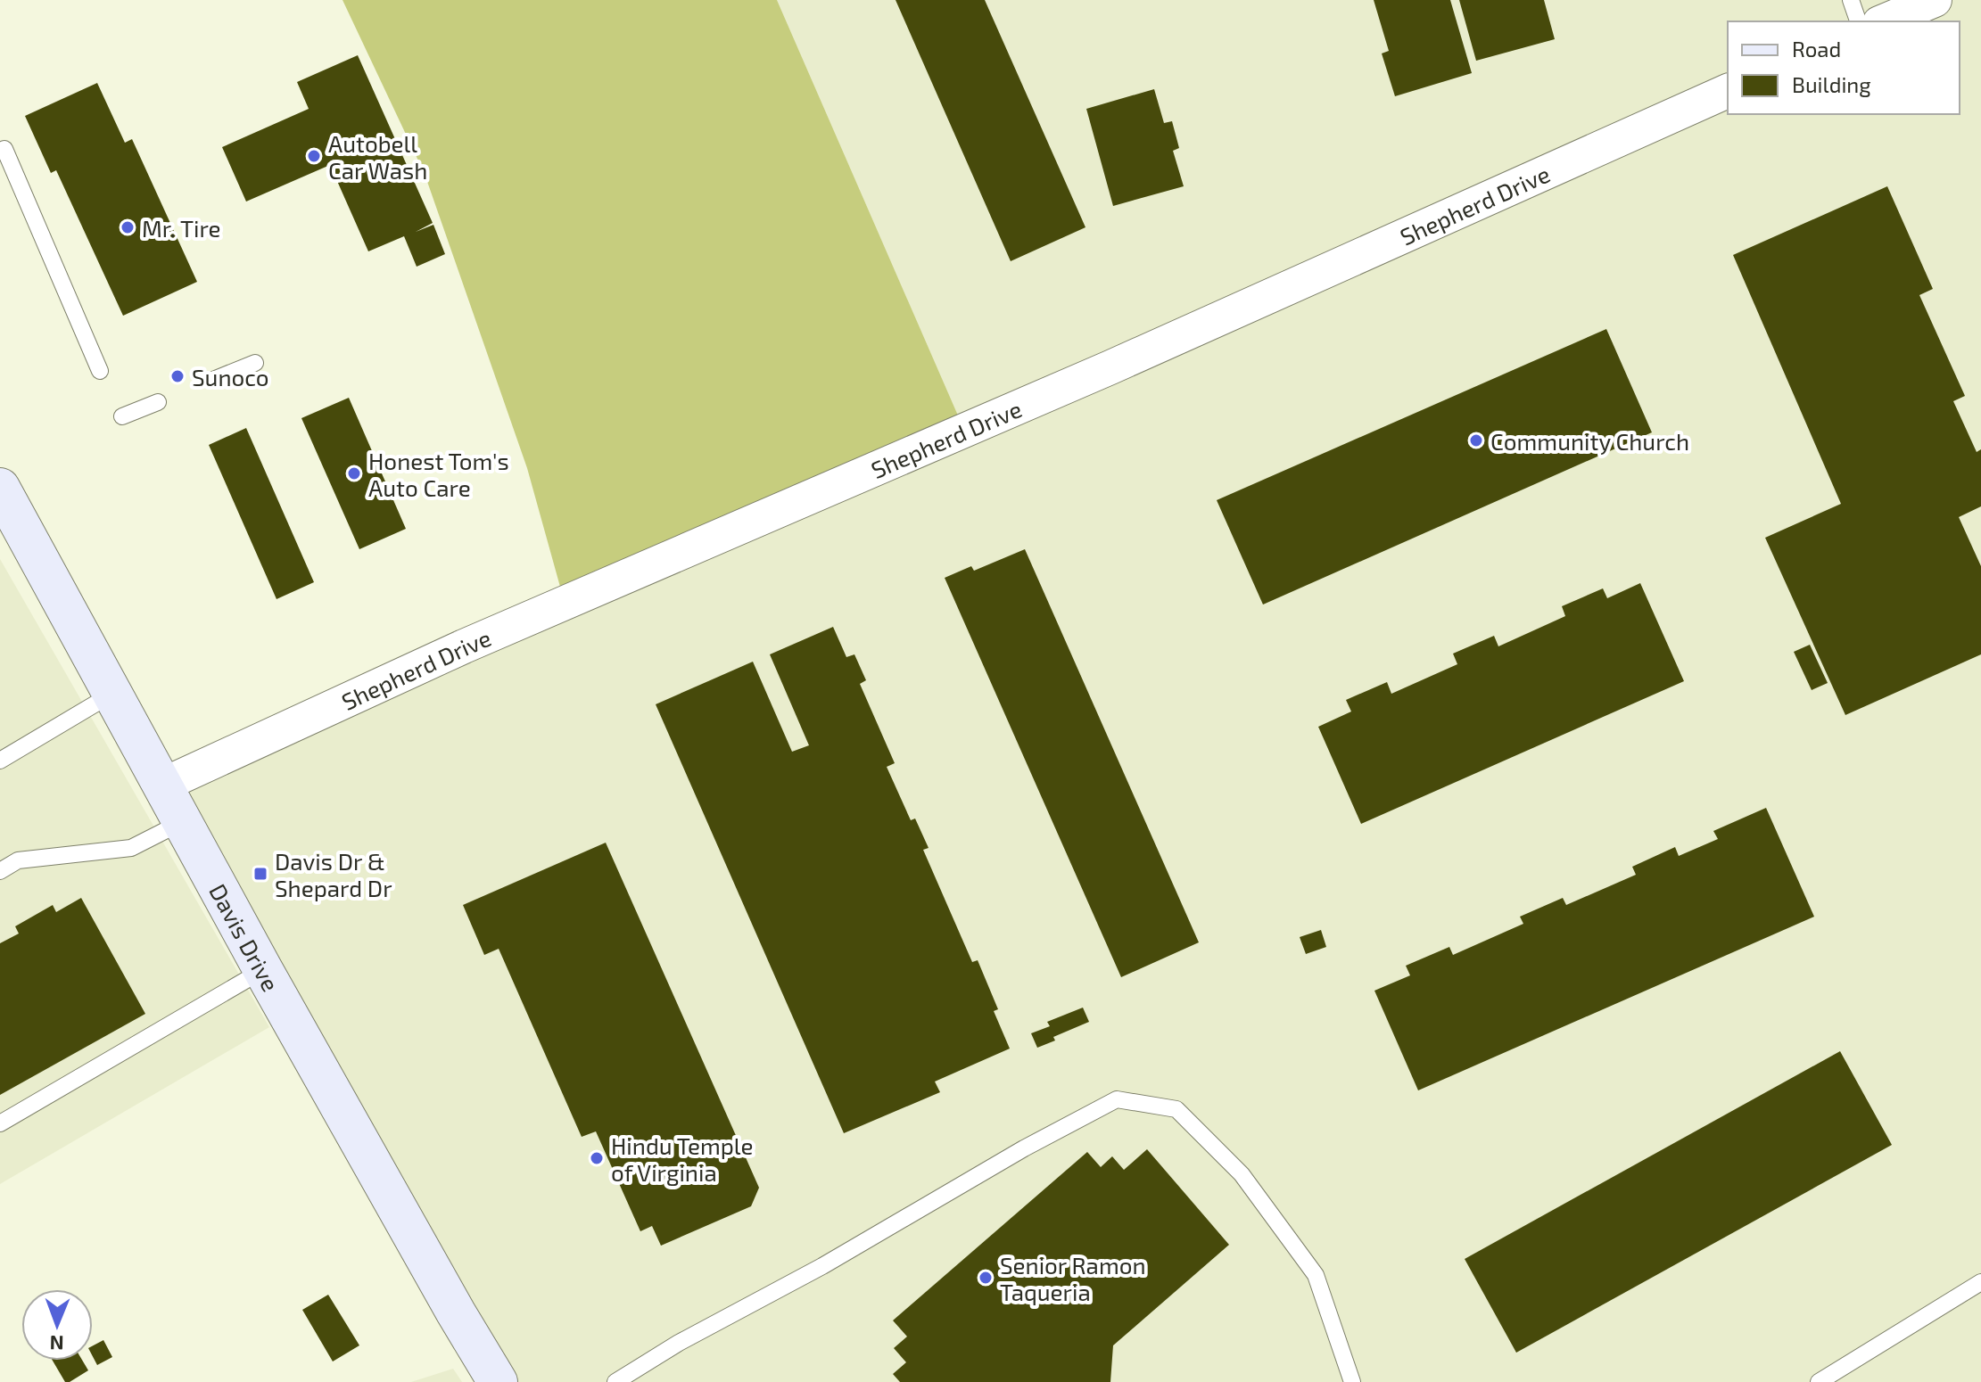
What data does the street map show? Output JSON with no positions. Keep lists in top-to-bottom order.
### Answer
{
  "streets": {
    "main road": ["Davis Drive"],
    "street": ["Shepherd Drive"]
  },
  "crossings": [
    ["Shepherd Drive", "Davis Drive"]
  ],
  "places": {
    "other": [
      "Autobell Car Wash",
      "Mr. Tire",
      "Sunoco",
      "Community Church",
      "Honest Tom's Auto Care",
      "Hindu Temple of Virginia",
      "Senior Ramon Taqueria"
    ],
    "transit": ["Davis Dr & Shepard Dr"]
  },
  "legend": ["Road", "Building"],
  "north": "bottom"
}
